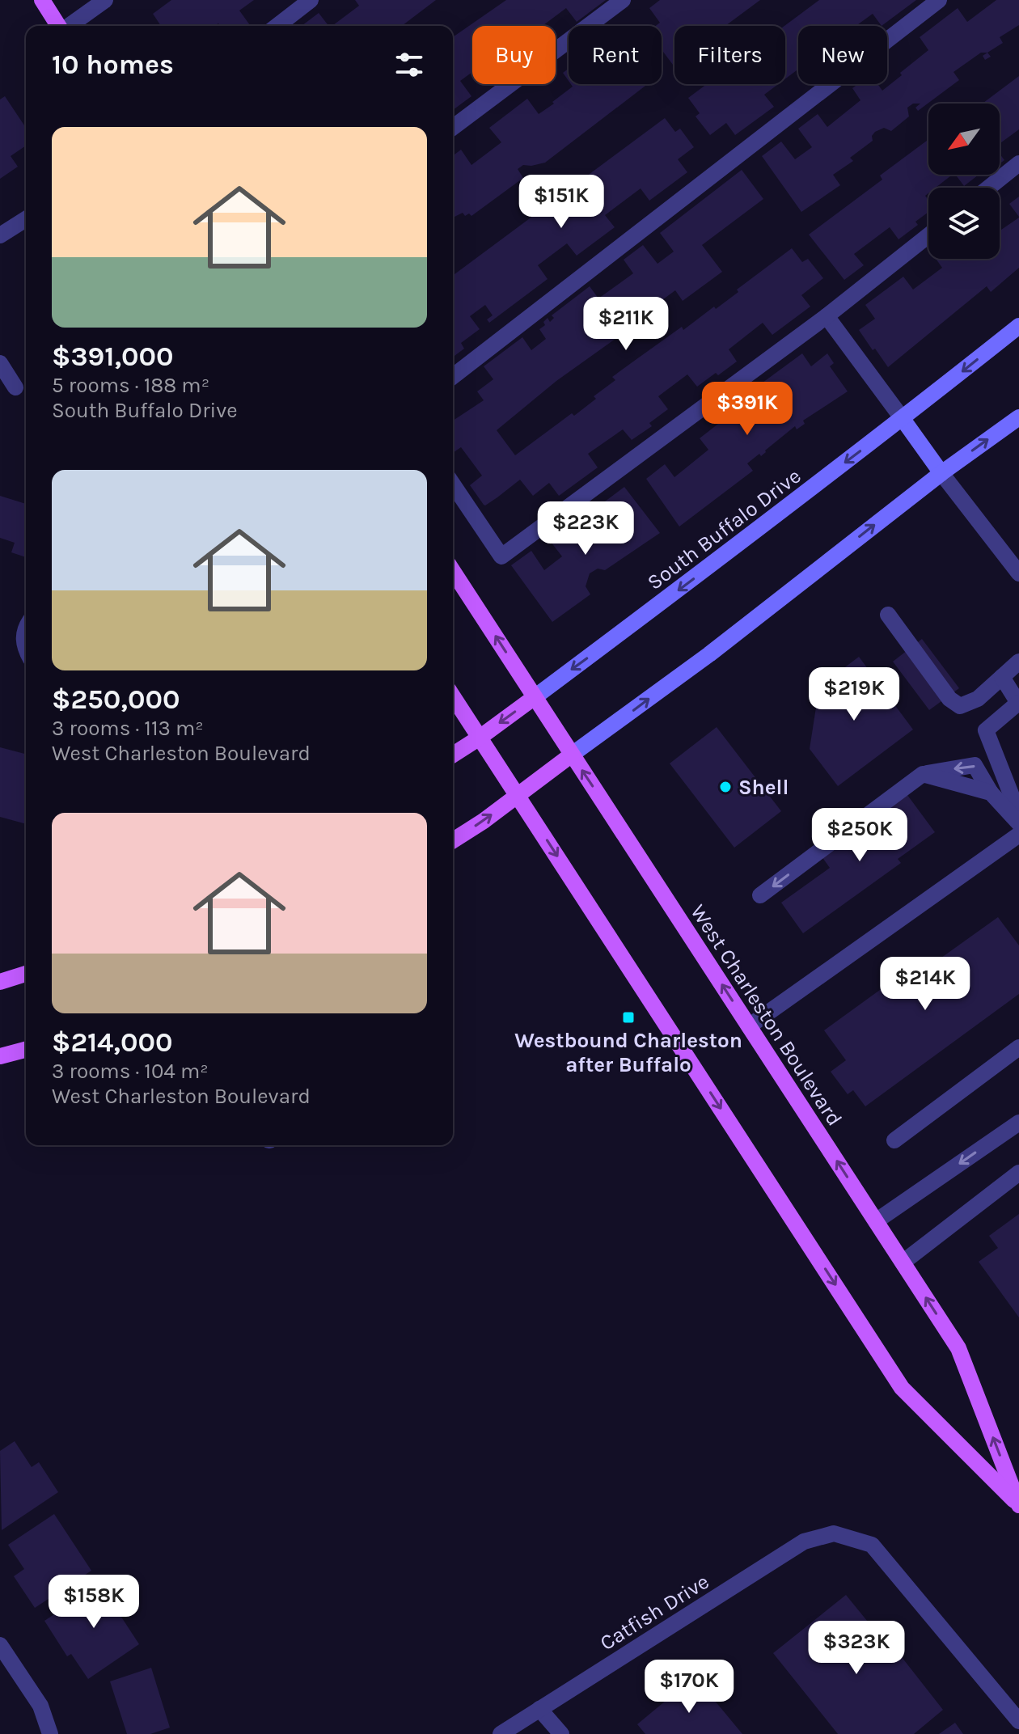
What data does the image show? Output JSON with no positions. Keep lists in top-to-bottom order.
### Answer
{
  "streets": {
    "main road": ["South Buffalo Drive", "West Charleston Boulevard"],
    "street": ["Catfish Drive"]
  },
  "crossings": [
    ["South Buffalo Drive", "West Charleston Boulevard"]
  ],
  "places": {
    "other": ["Shell"],
    "transit": ["Westbound Charleston after Buffalo"]
  },
  "north": "bottom left",
  "page": {
    "chip": [
      "Buy",
      "Rent",
      "Filters",
      "New"
    ],
    "heading": "10 homes",
    "list": [
      {
        "name": "$391,000",
        "note": "5 rooms · 188 m² · South Buffalo Drive"
      },
      {
        "name": "$250,000",
        "note": "3 rooms · 113 m² · West Charleston Boulevard"
      },
      {
        "name": "$214,000",
        "note": "3 rooms · 104 m² · West Charleston Boulevard"
      }
    ],
    "price": [
      "$151K",
      "$211K",
      "$391K",
      "$223K",
      "$219K",
      "$250K",
      "$214K",
      "$158K",
      "$323K",
      "$170K"
    ]
  }
}
